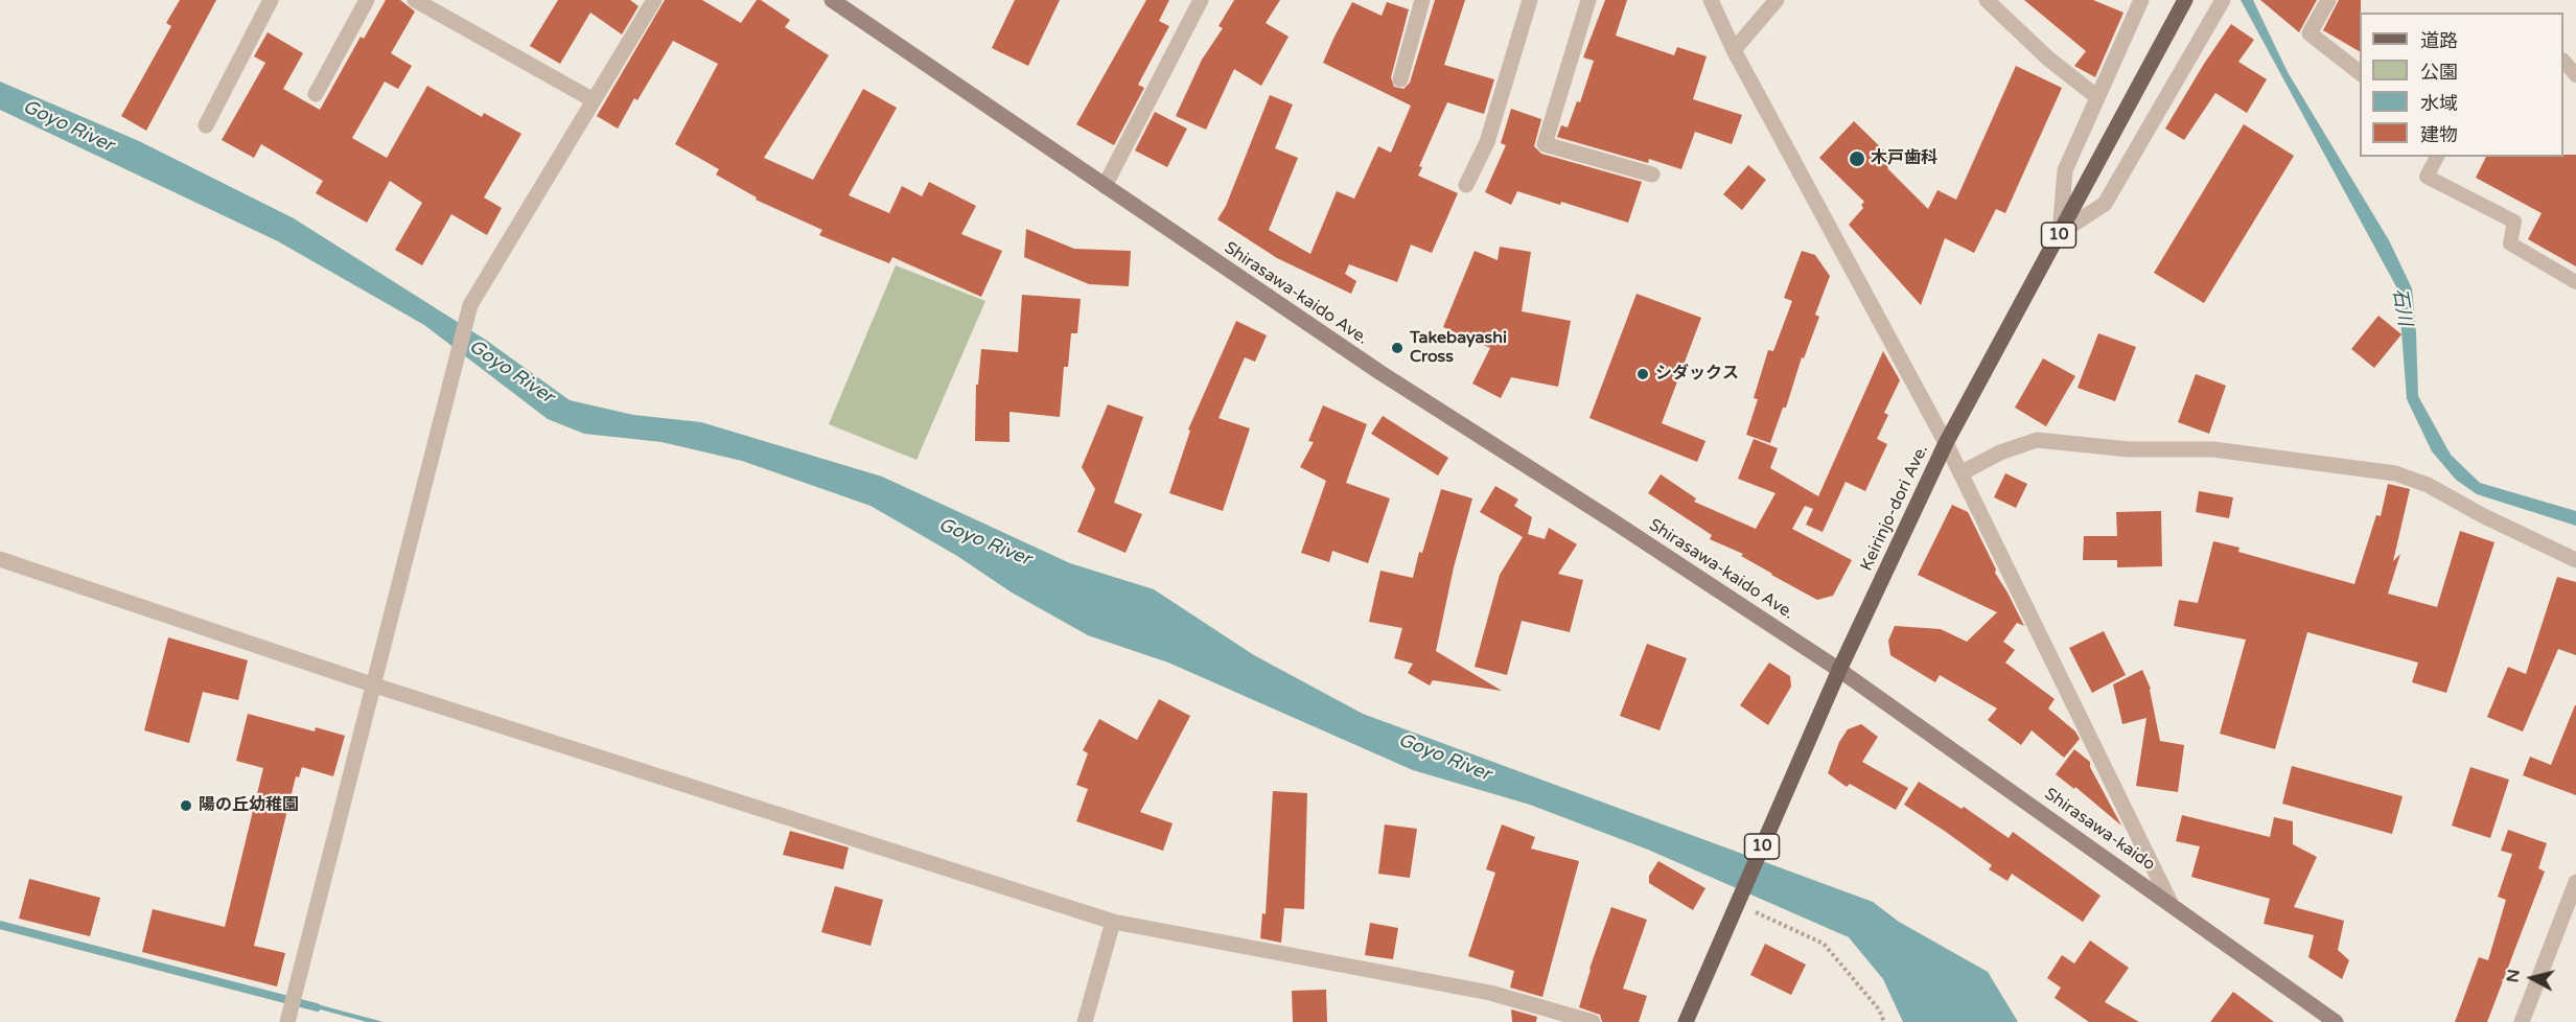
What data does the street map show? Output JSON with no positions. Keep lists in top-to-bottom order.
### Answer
{
  "streets": {
    "main road": [
      "10",
      "Shirasawa-kaido Ave.",
      "Keirinjo-dori Ave.",
      "Shirasawa-kaido"
    ]
  },
  "crossings": [
    ["Shirasawa-kaido Ave.", "Keirinjo-dori Ave."],
    ["Shirasawa-kaido Ave.", "Shirasawa-kaido"],
    ["Keirinjo-dori Ave.", "Shirasawa-kaido"]
  ],
  "water": ["Goyo River", "石川"],
  "places": [
    "木戸歯科",
    "Takebayashi Cross",
    "シダックス",
    "陽の丘幼稚園"
  ],
  "legend": [
    "道路",
    "公園",
    "水域",
    "建物"
  ],
  "north": "left"
}
